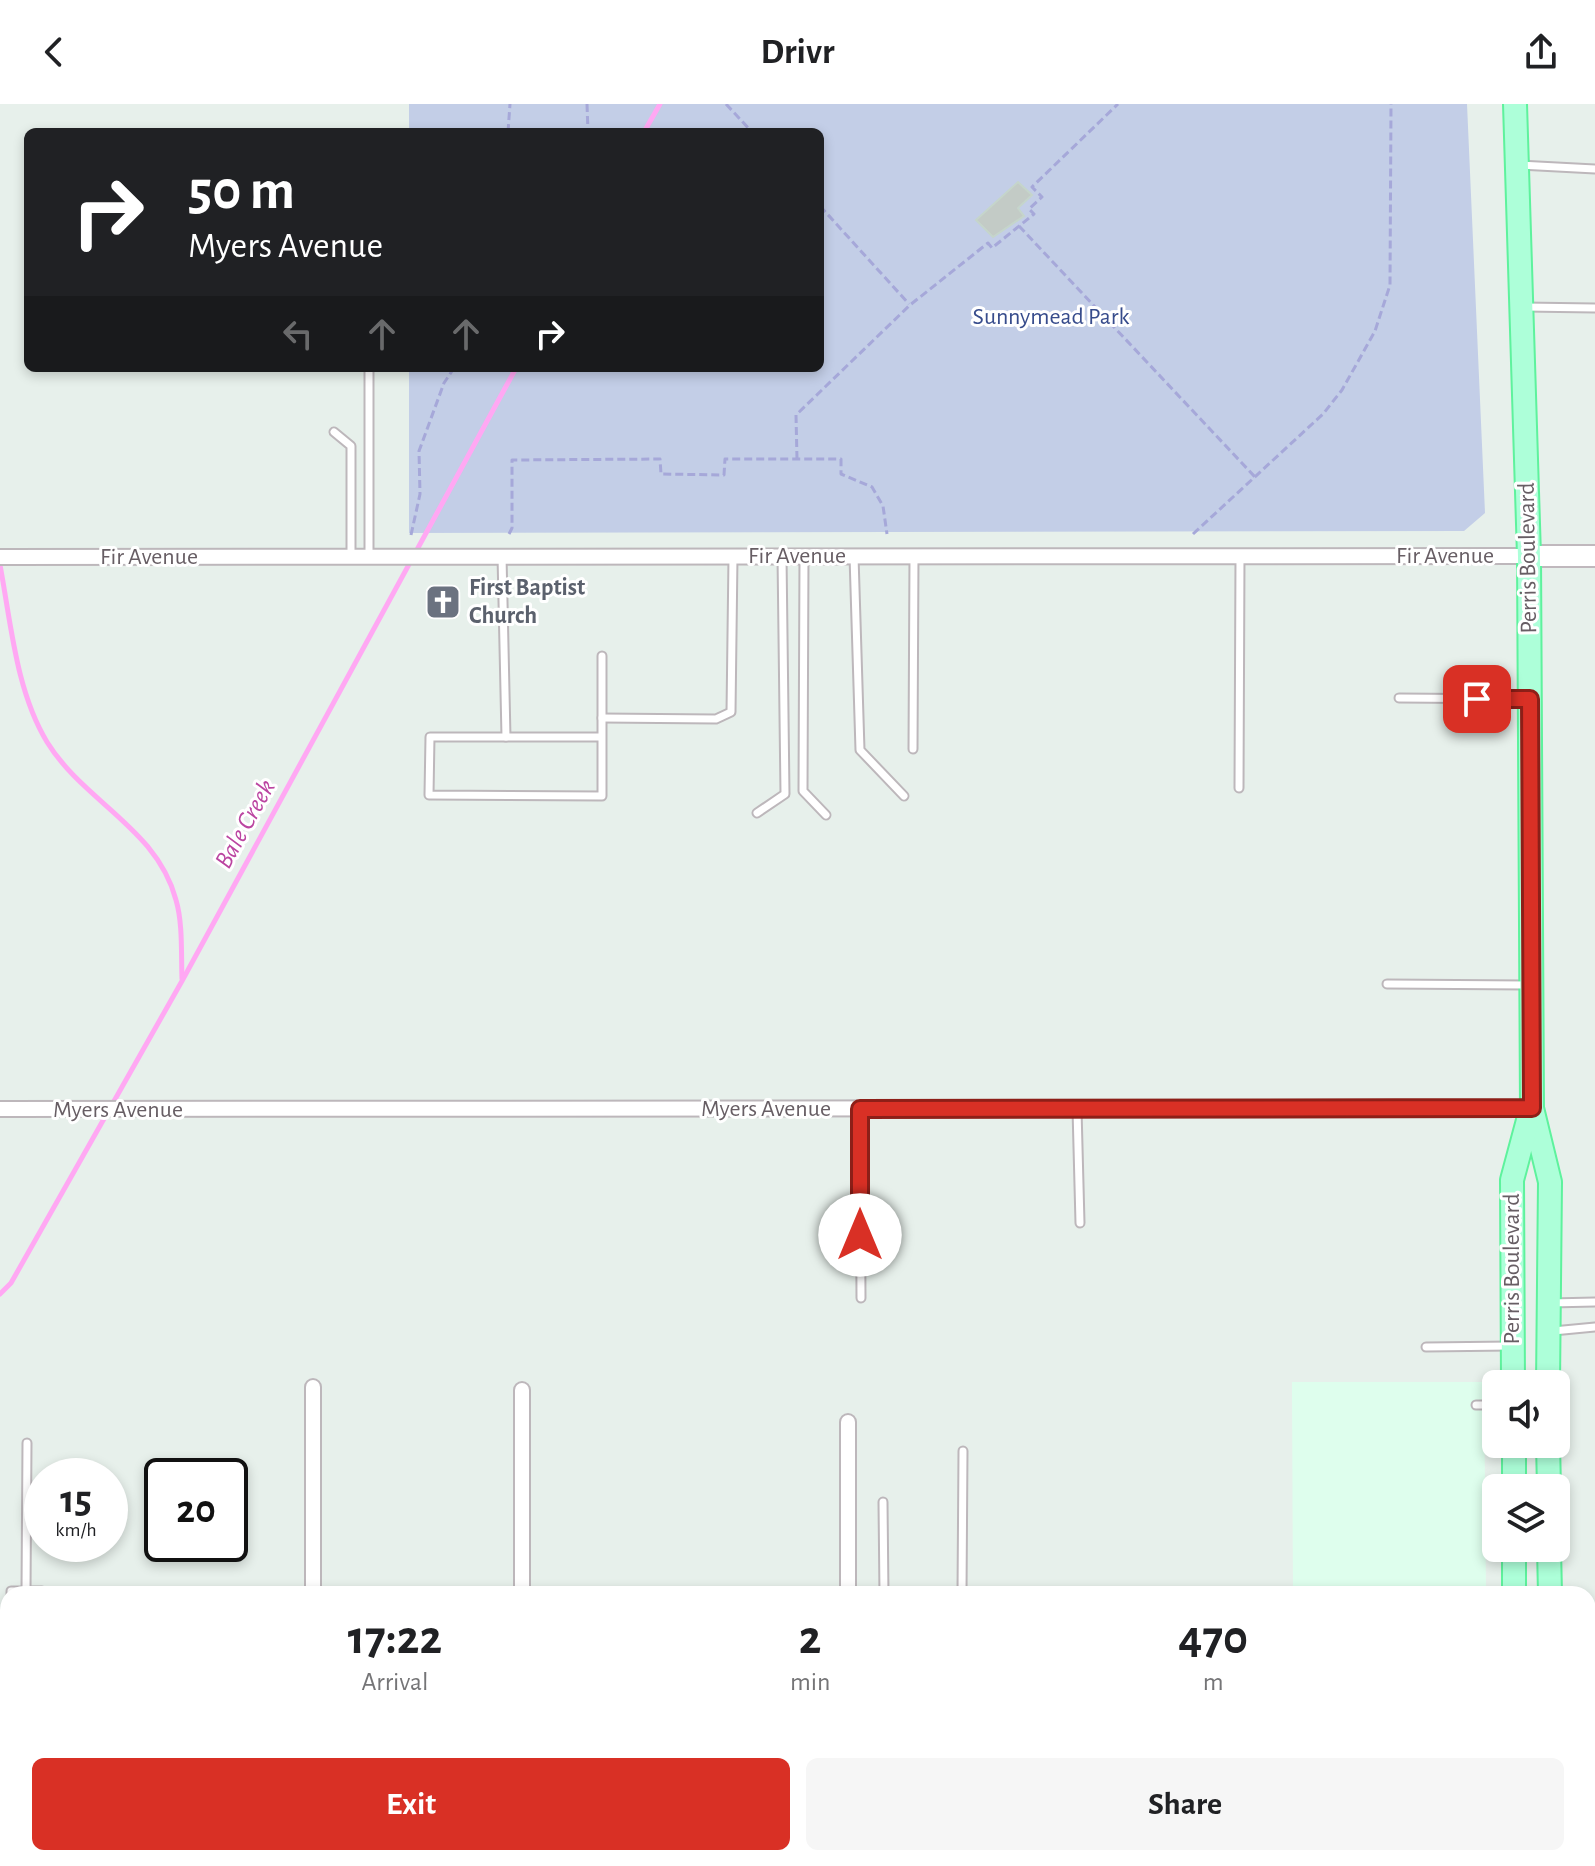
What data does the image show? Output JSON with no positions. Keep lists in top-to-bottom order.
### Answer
{
  "streets": {
    "main road": ["Perris Boulevard"],
    "street": ["Fir Avenue", "Myers Avenue"]
  },
  "crossings": [
    ["Fir Avenue", "Perris Boulevard"],
    ["Perris Boulevard", "Myers Avenue"]
  ],
  "water": ["Bale Creek"],
  "parks": ["Sunnymead Park"],
  "places": {
    "church": ["First Baptist Church"]
  },
  "page": {
    "header": "Drivr",
    "turn": ["50 m", "Myers Avenue"],
    "speed": "15 km/h",
    "limit": "20",
    "eta": [
      "17:22",
      "Arrival",
      "2",
      "min",
      "470",
      "m"
    ],
    "buttons": ["Exit", "Share"]
  }
}
